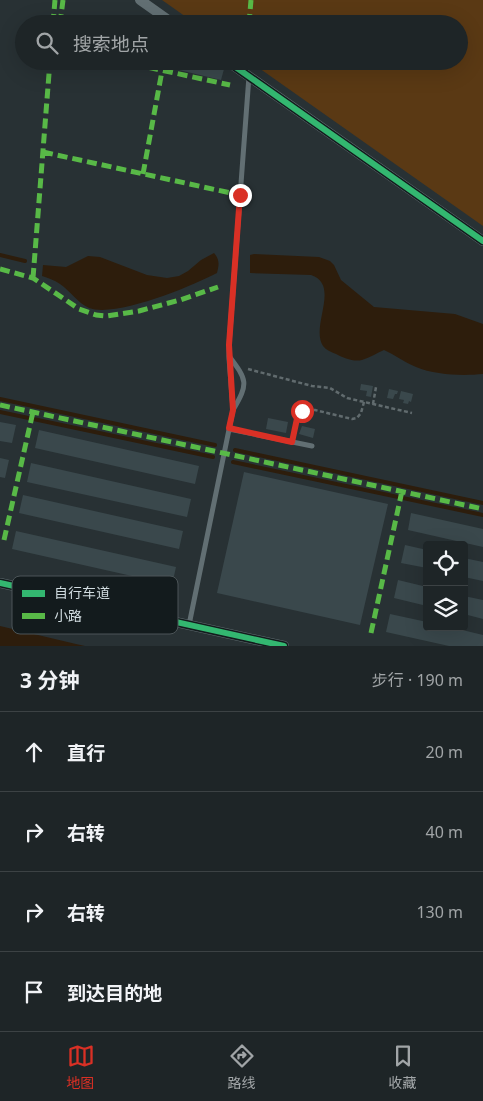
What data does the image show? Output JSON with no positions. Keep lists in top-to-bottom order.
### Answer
{
  "legend": ["自行车道", "小路"],
  "page": {
    "search": "搜索地点",
    "heading": ["3 分钟", "步行 · 190 m"],
    "list": [
      ["直行", "20 m"],
      ["右转", "40 m"],
      ["右转", "130 m"],
      "到达目的地"
    ],
    "nav": ["地图", "路线", "收藏"]
  }
}
